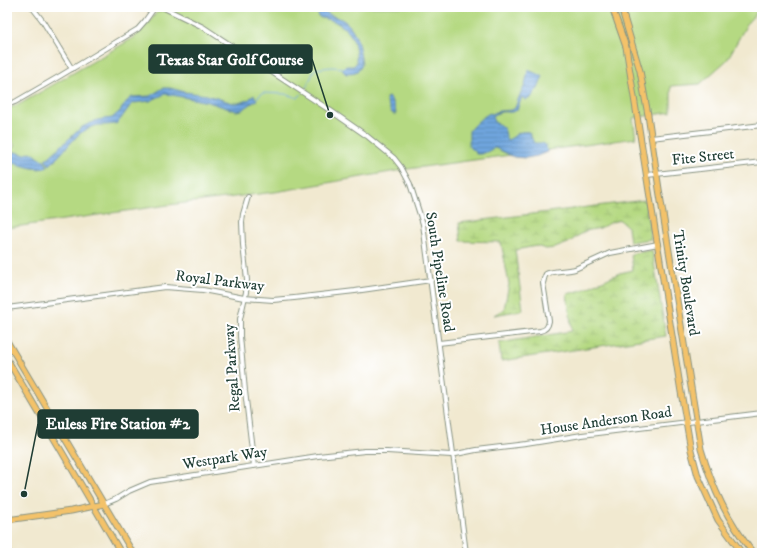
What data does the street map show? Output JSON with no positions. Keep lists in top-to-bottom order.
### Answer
{
  "streets": {
    "main road": ["Trinity Boulevard", "Westpark Way"],
    "street": [
      "Fite Street",
      "South Pipeline Road",
      "Royal Parkway",
      "Regal Parkway",
      "House Anderson Road"
    ]
  },
  "crossings": [
    ["Fite Street", "Trinity Boulevard"],
    ["South Pipeline Road", "Royal Parkway"],
    ["South Pipeline Road", "House Anderson Road"],
    ["South Pipeline Road", "Westpark Way"],
    ["Royal Parkway", "Regal Parkway"],
    ["Trinity Boulevard", "House Anderson Road"],
    ["Regal Parkway", "Westpark Way"],
    ["House Anderson Road", "Westpark Way"]
  ],
  "places": ["Texas Star Golf Course", "Euless Fire Station #2"]
}
